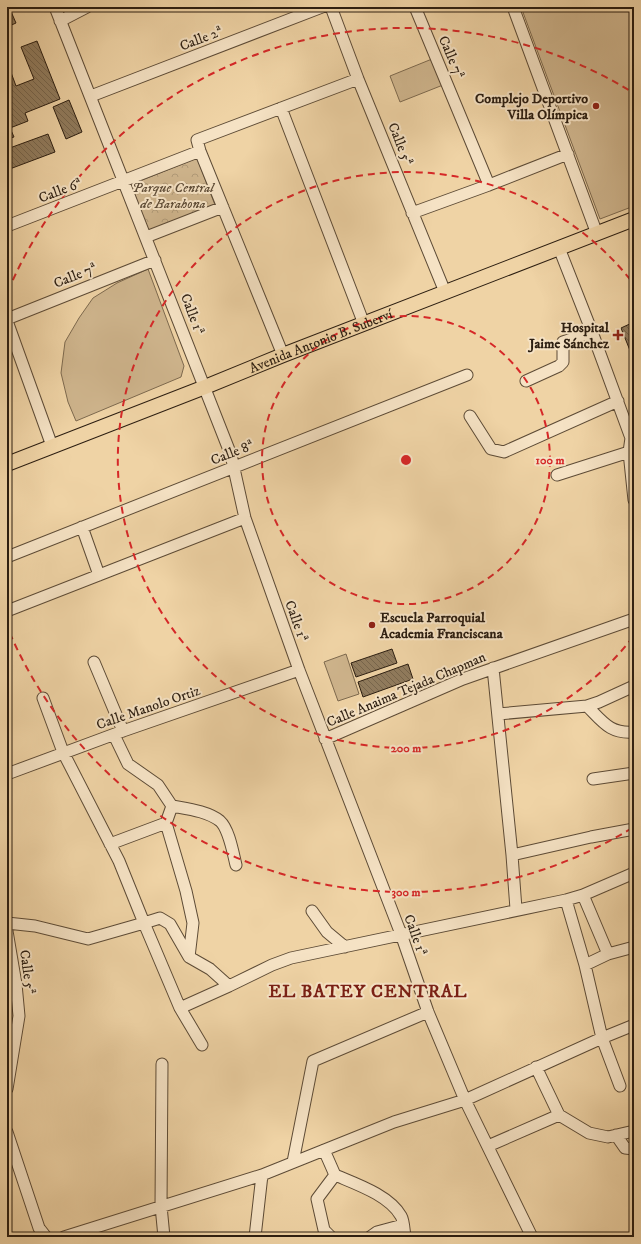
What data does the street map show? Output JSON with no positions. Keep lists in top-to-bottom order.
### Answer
{
  "streets": {
    "main road": ["Avenida Antonio B. Suberví"],
    "street": [
      "Calle 2ª",
      "Calle 7ª",
      "Calle 5ª",
      "Calle 6ª",
      "Calle 1ª",
      "Calle 8ª",
      "Calle Anaima Tejada Chapman",
      "Calle Manolo Ortiz"
    ]
  },
  "crossings": [
    ["Calle 2ª", "Calle 1ª"],
    ["Calle 7ª", "Calle 1ª"],
    ["Calle 5ª", "Avenida Antonio B. Suberví"],
    ["Calle 6ª", "Calle 1ª"],
    ["Calle 1ª", "Avenida Antonio B. Suberví"],
    ["Calle 1ª", "Calle 8ª"],
    ["Calle 1ª", "Calle Anaima Tejada Chapman"],
    ["Calle 1ª", "Calle Manolo Ortiz"]
  ],
  "districts": ["EL BATEY CENTRAL"],
  "parks": ["Parque Central de Barahona"],
  "places": {
    "other": ["Complejo Deportivo Villa Olímpica", "Escuela Parroquial Academia Franciscana"],
    "health": ["Hospital Jaime Sánchez"]
  },
  "rings": ["100 m", "200 m", "300 m"]
}
